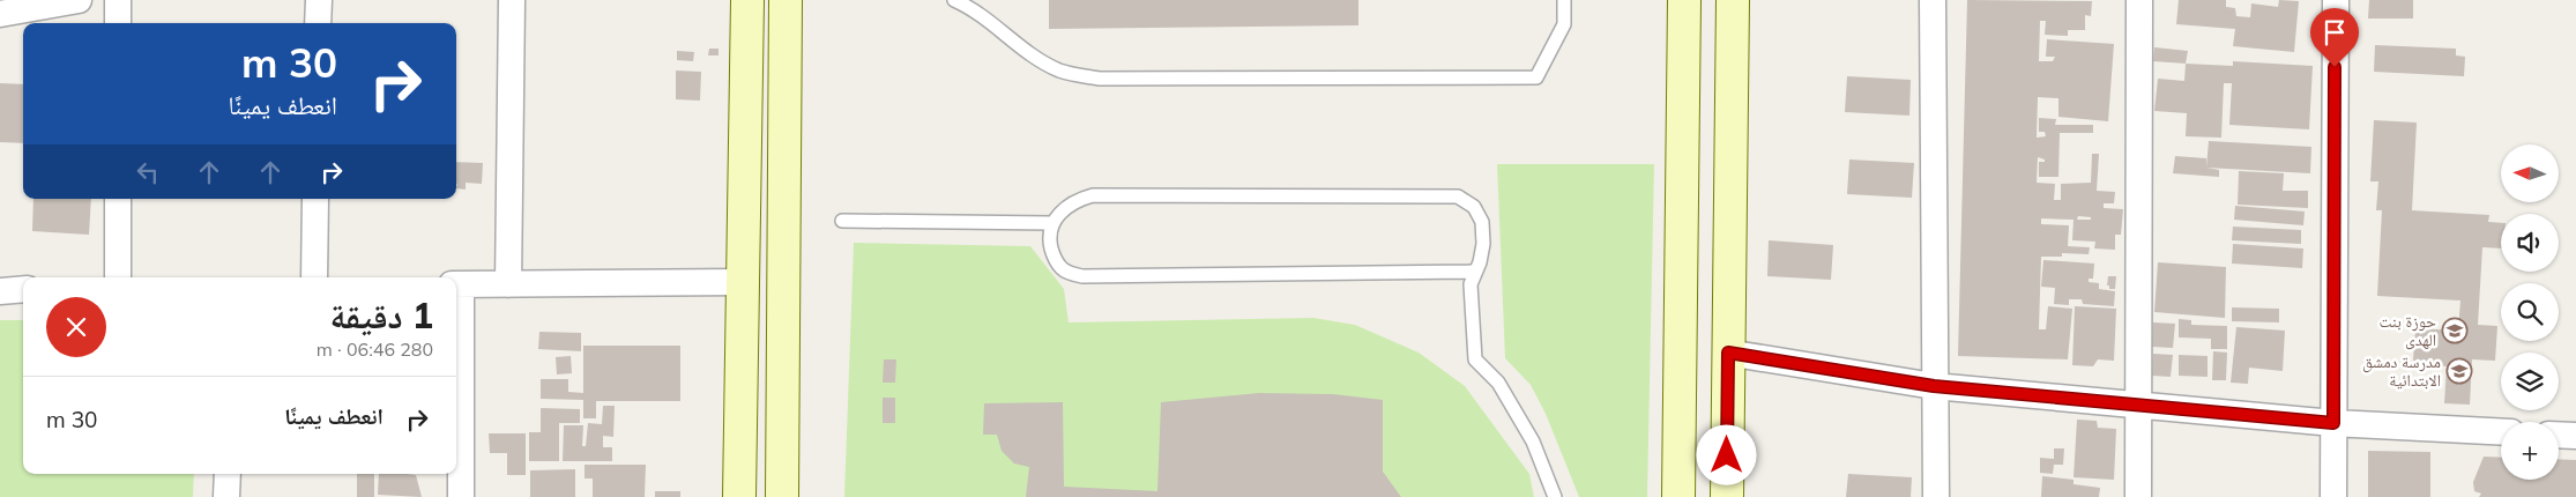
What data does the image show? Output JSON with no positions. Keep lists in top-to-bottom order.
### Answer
{
  "places": {
    "school or university": ["حوزة بنت الهدى", "مدرسة دمشق الابتدائية"]
  },
  "north": "left",
  "page": {
    "turn": ["30 m", "انعطف يمينًا"],
    "map_buttons": "+",
    "heading": ["1 دقيقة", "280 m · 06:46"],
    "list": [
      {
        "name": "انعطف يمينًا",
        "value": "30 m"
      }
    ]
  }
}
